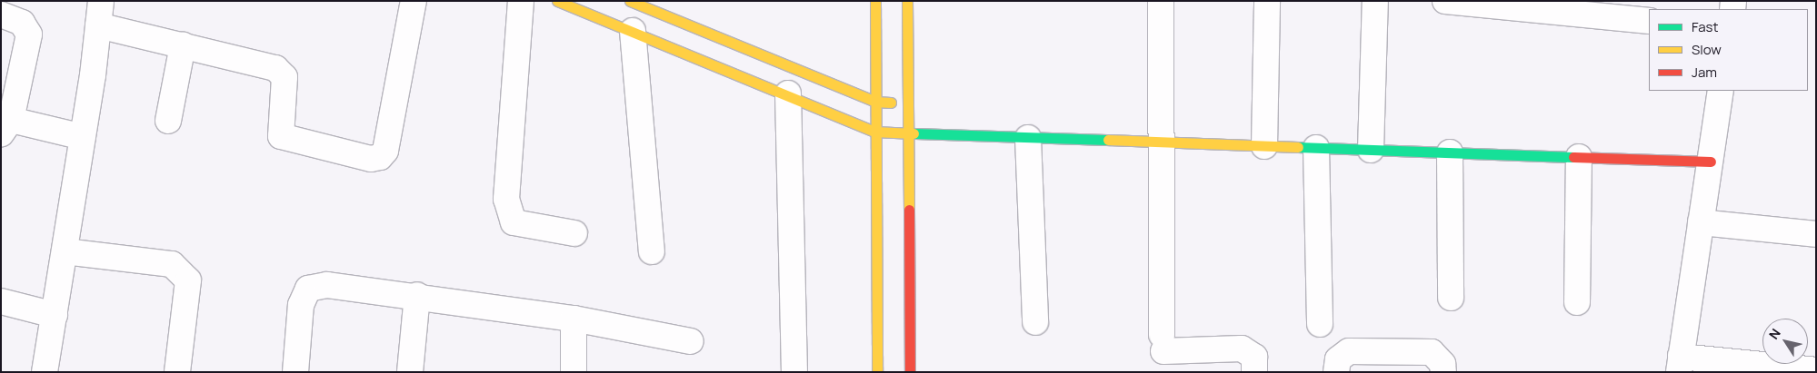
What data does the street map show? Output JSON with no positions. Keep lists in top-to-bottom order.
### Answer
{
  "legend": ["Fast", "Slow", "Jam"],
  "north": "top left"
}
